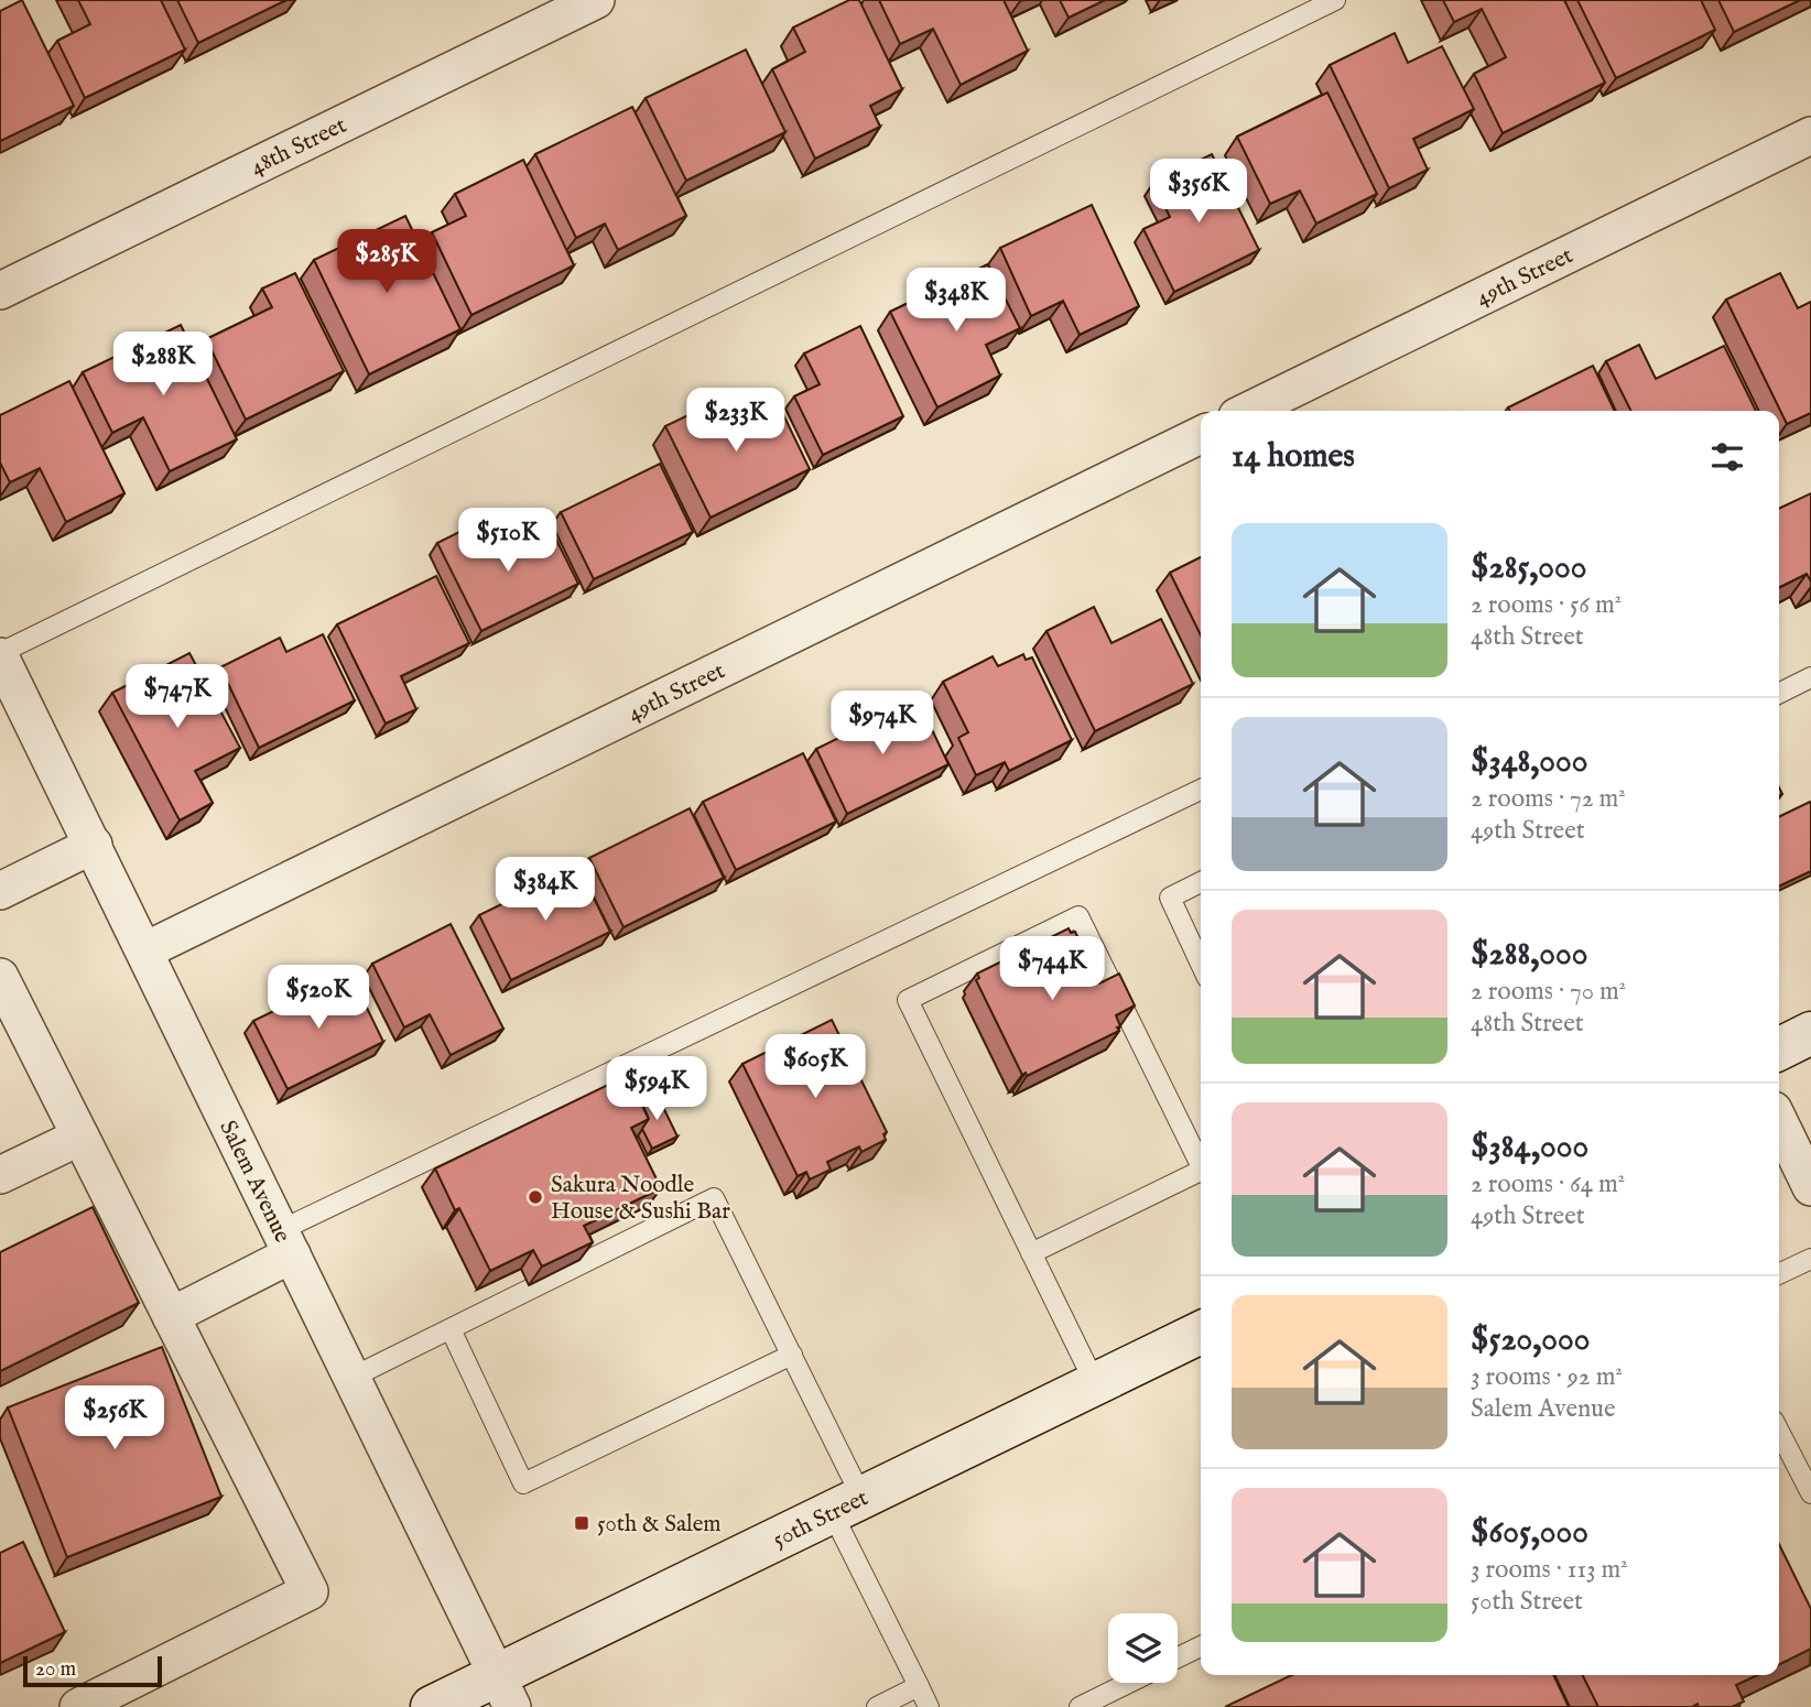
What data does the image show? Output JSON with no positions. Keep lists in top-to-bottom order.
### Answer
{
  "streets": {
    "main road": ["50th Street"],
    "street": ["48th Street", "49th Street", "Salem Avenue"]
  },
  "crossings": [
    ["49th Street", "Salem Avenue"],
    ["Salem Avenue", "50th Street"]
  ],
  "places": {
    "other": ["Sakura Noodle House & Sushi Bar"],
    "transit": ["50th & Salem"]
  },
  "scale_bar": "20 m",
  "page": {
    "price": [
      "$356K",
      "$285K",
      "$348K",
      "$288K",
      "$233K",
      "$510K",
      "$747K",
      "$974K",
      "$384K",
      "$744K",
      "$520K",
      "$605K",
      "$594K",
      "$256K"
    ],
    "heading": "14 homes",
    "list": [
      {
        "name": "$285,000",
        "note": "2 rooms · 56 m² · 48th Street"
      },
      {
        "name": "$348,000",
        "note": "2 rooms · 72 m² · 49th Street"
      },
      {
        "name": "$288,000",
        "note": "2 rooms · 70 m² · 48th Street"
      },
      {
        "name": "$384,000",
        "note": "2 rooms · 64 m² · 49th Street"
      },
      {
        "name": "$520,000",
        "note": "3 rooms · 92 m² · Salem Avenue"
      },
      {
        "name": "$605,000",
        "note": "3 rooms · 113 m² · 50th Street"
      }
    ],
    "scale": "20 m"
  }
}
